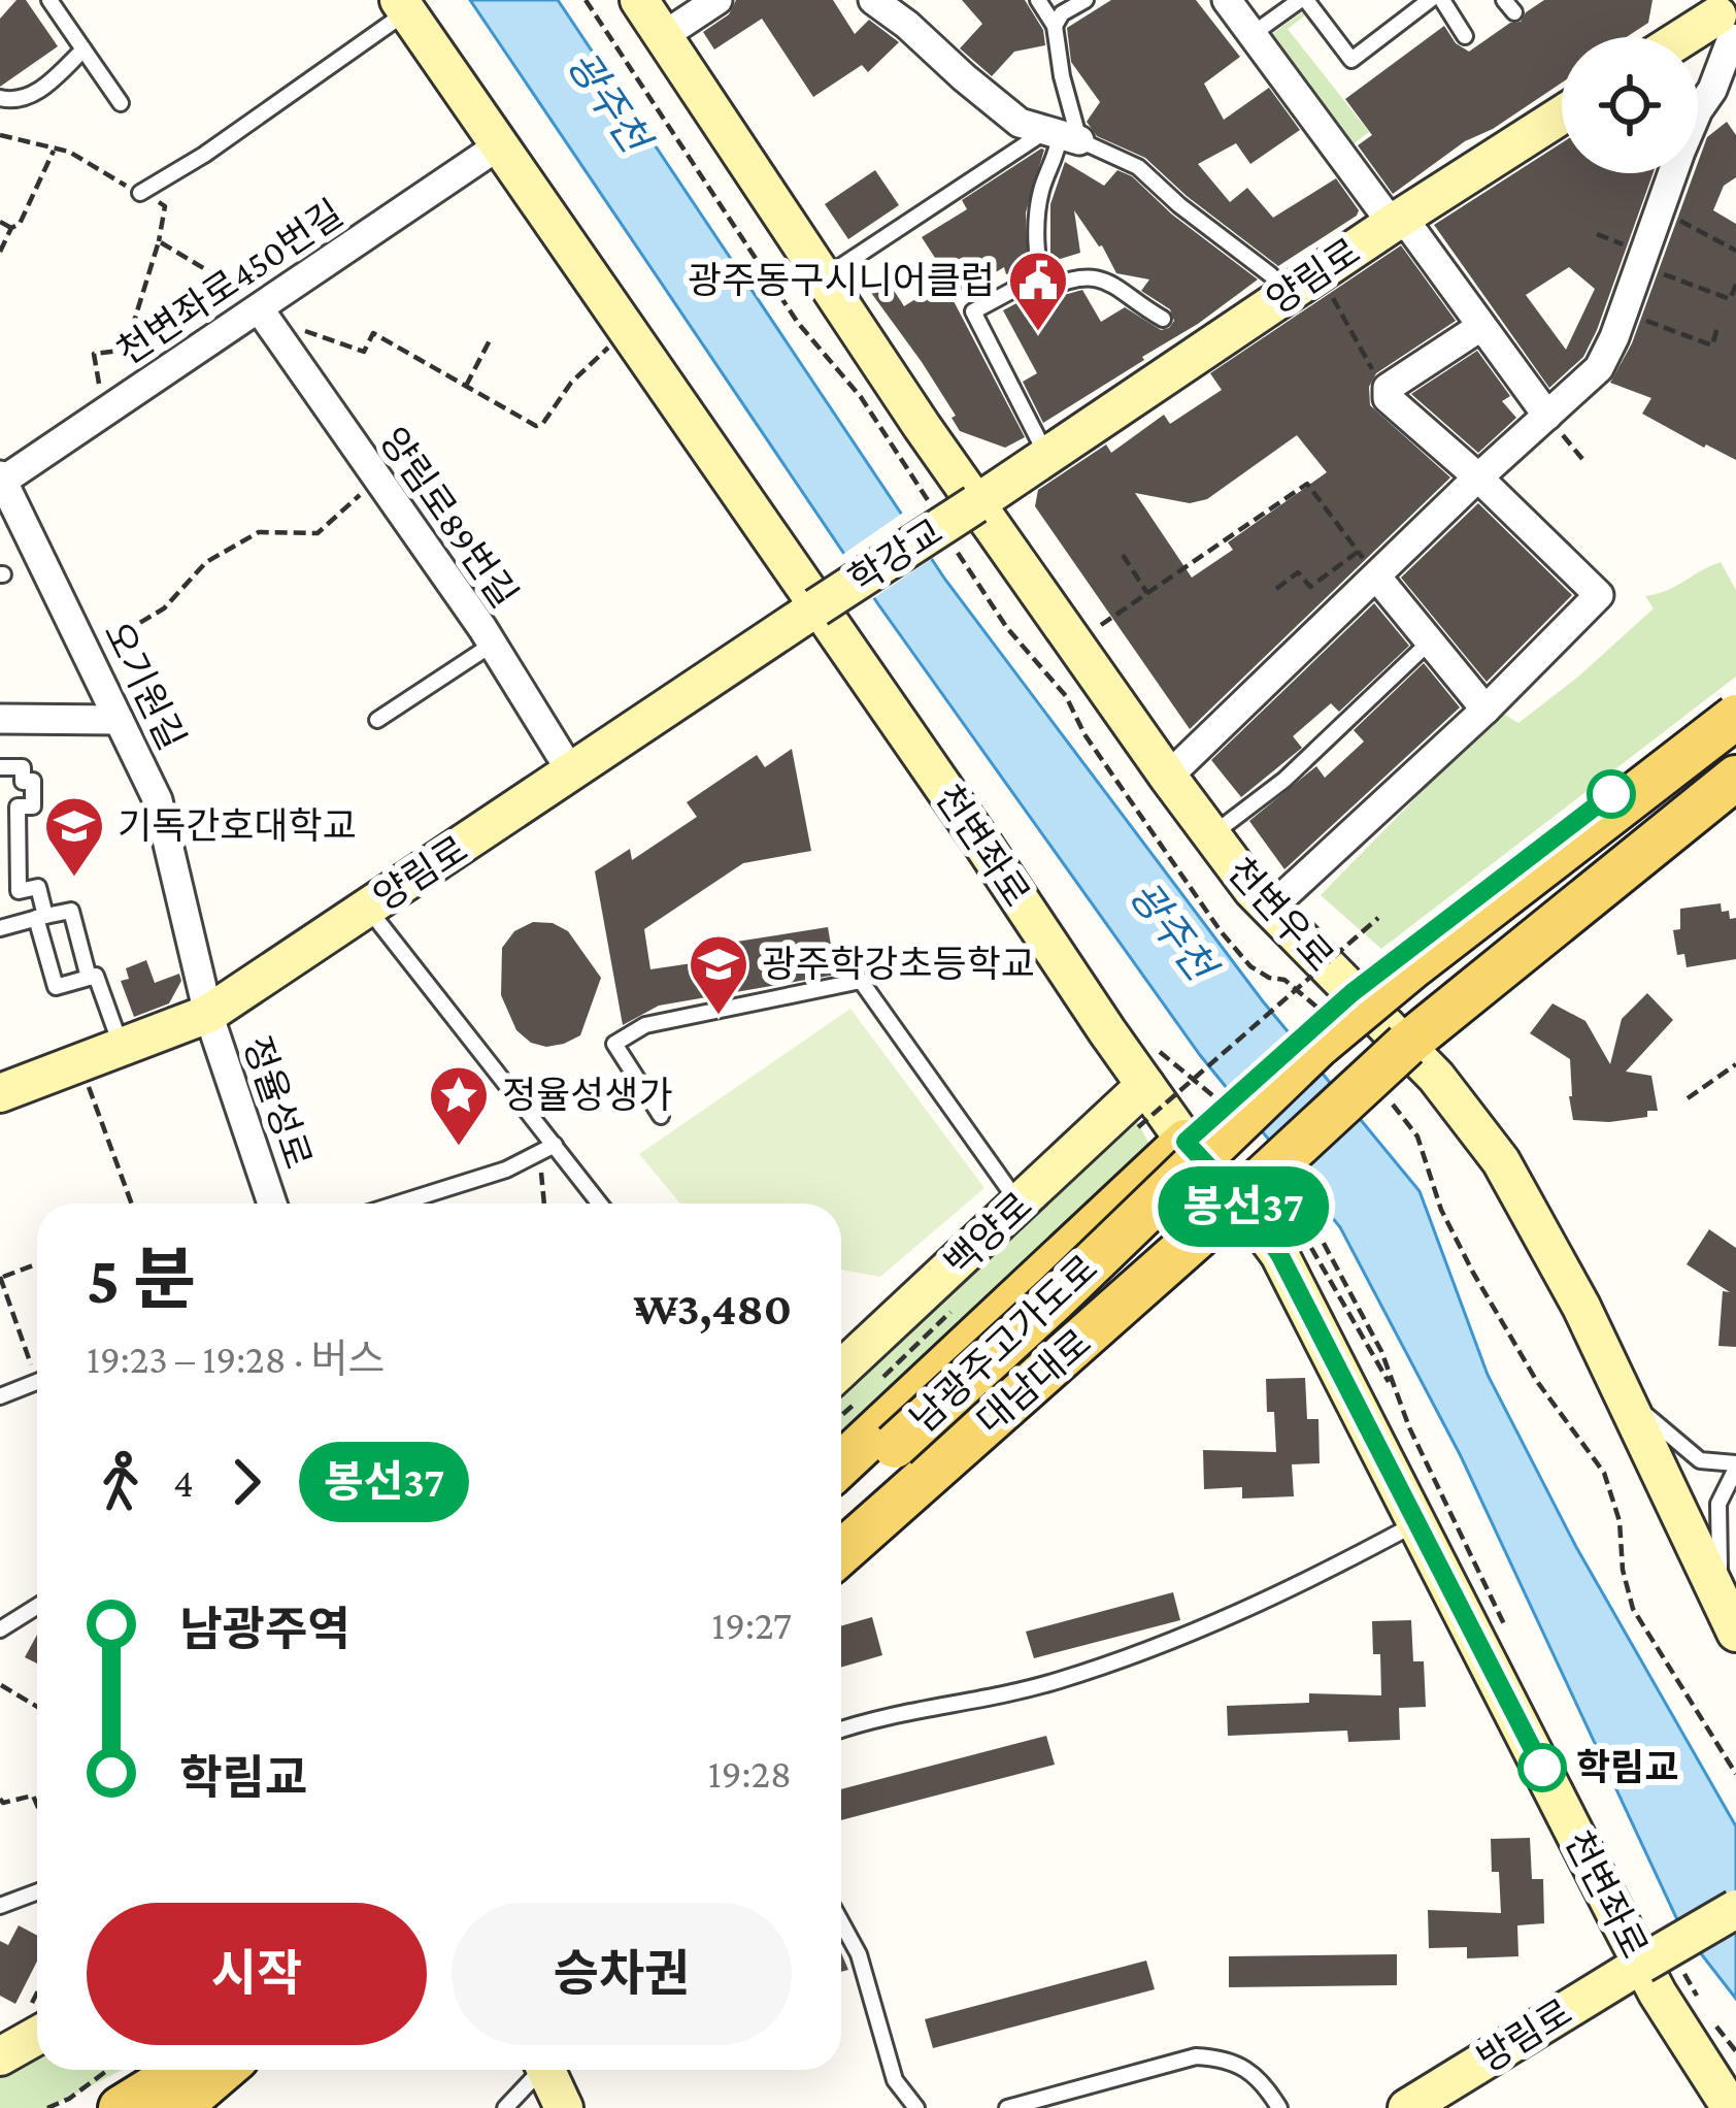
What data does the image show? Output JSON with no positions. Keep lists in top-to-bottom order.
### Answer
{
  "streets": {
    "main road": ["남광주고가도로", "대남대로"],
    "street": [
      "양림로",
      "천변좌로450번길",
      "양림로89번길",
      "학강교",
      "오기원길",
      "천변좌로",
      "천변우로",
      "정율성로",
      "백양로",
      "방림로"
    ]
  },
  "crossings": [
    ["양림로", "양림로89번길"],
    ["양림로", "학강교"],
    ["양림로", "오기원길"],
    ["양림로", "천변좌로"],
    ["양림로", "천변우로"],
    ["양림로", "정율성로"],
    ["천변좌로450번길", "양림로89번길"],
    ["천변좌로450번길", "오기원길"],
    ["천변좌로450번길", "천변좌로"],
    ["학강교", "천변좌로"],
    ["학강교", "천변우로"],
    ["오기원길", "정율성로"],
    ["천변좌로", "백양로"],
    ["천변좌로", "대남대로"],
    ["천변좌로", "방림로"],
    ["천변우로", "대남대로"]
  ],
  "water": ["광주천"],
  "places": {
    "public building": ["광주동구시니어클럽"],
    "school or university": ["기독간호대학교", "광주학강초등학교"],
    "place": ["정율성생가"],
    "other": ["학림교"]
  },
  "lines": ["bus line 봉선37"],
  "page": {
    "on_map": "봉선37",
    "heading": ["5 분", "19:23 – 19:28 · 버스", "₩3,480"],
    "legs": ["4", "봉선37"],
    "list": [
      {
        "name": "남광주역",
        "value": "19:27"
      },
      {
        "name": "학림교",
        "value": "19:28"
      }
    ],
    "buttons": ["시작", "승차권"]
  }
}
